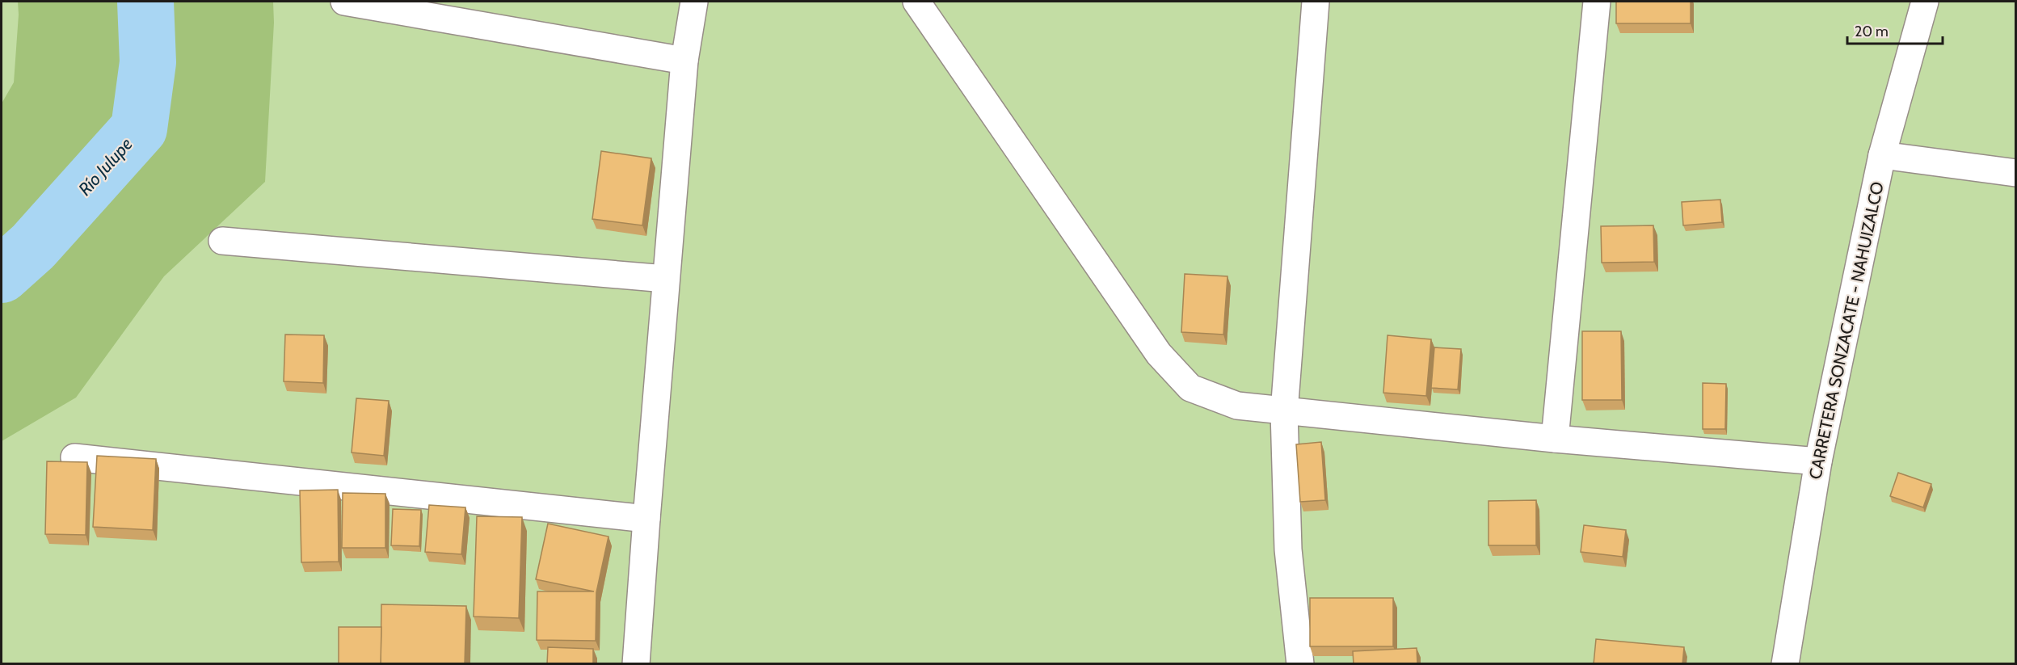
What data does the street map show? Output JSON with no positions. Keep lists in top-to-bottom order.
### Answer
{
  "streets": {
    "street": ["CARRETERA SONZACATE - NAHUIZALCO"]
  },
  "water": ["Río Julupe"],
  "scale_bar": "20 m"
}
